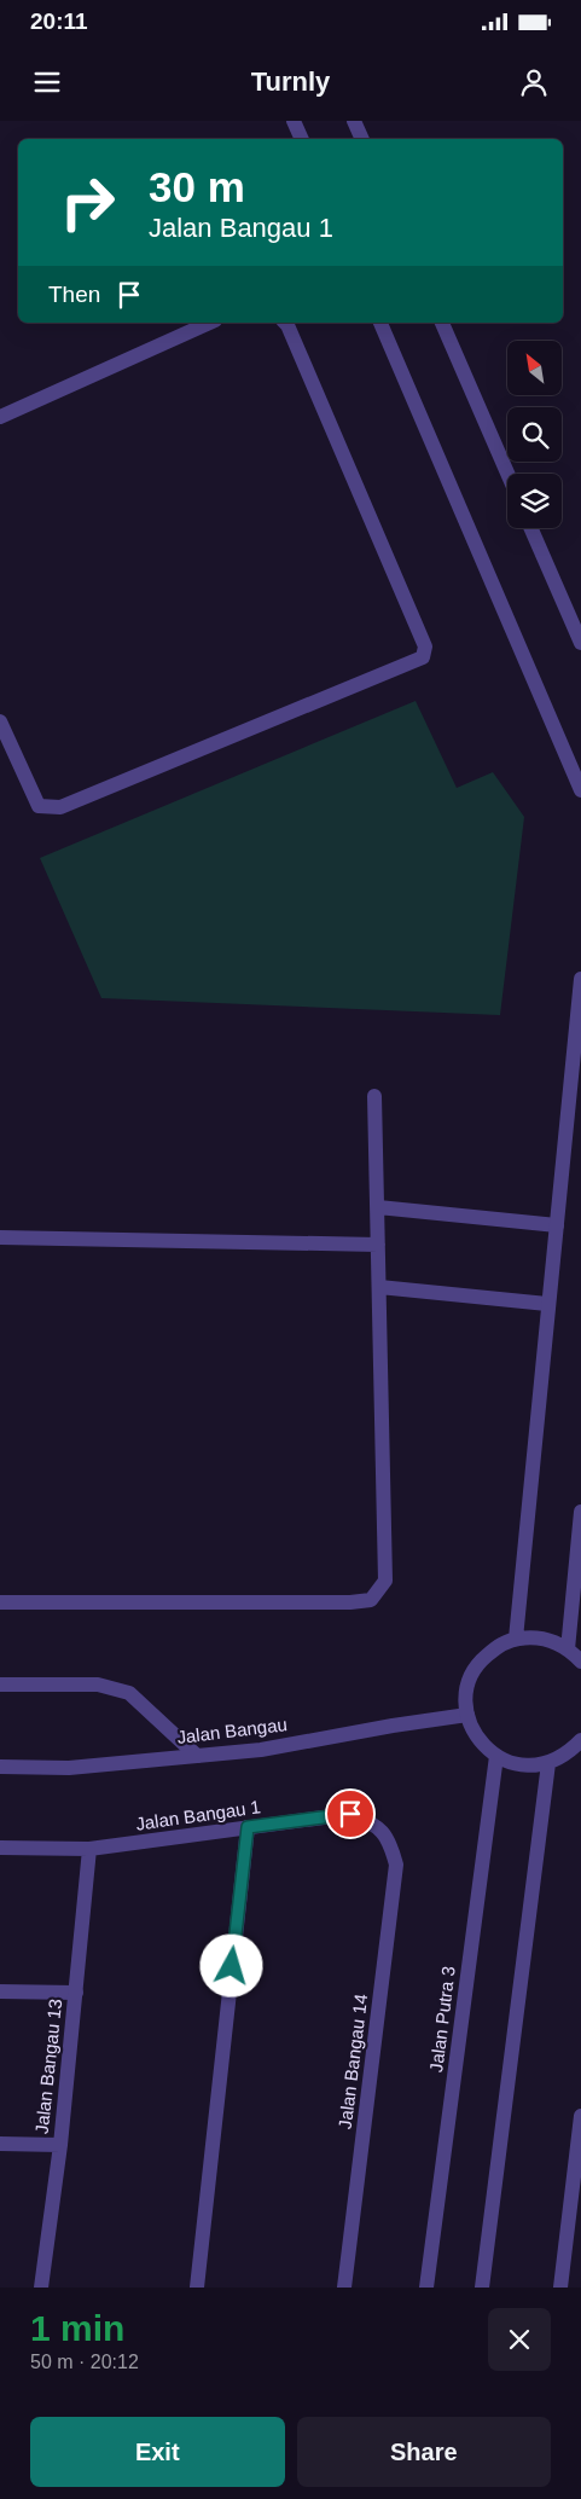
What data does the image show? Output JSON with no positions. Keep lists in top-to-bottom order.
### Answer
{
  "streets": {
    "street": [
      "Jalan Bangau",
      "Jalan Bangau 1",
      "Jalan Putra 3",
      "Jalan Bangau 14",
      "Jalan Bangau 13"
    ]
  },
  "crossings": [
    ["Jalan Bangau 1", "Jalan Bangau 14"],
    ["Jalan Bangau 1", "Jalan Bangau 13"]
  ],
  "north": "top left",
  "page": {
    "status": "20:11",
    "header": "Turnly",
    "turn": ["30 m", "Jalan Bangau 1"],
    "then": "Then",
    "heading": ["1 min", "50 m · 20:12"],
    "buttons": ["Exit", "Share"]
  }
}
